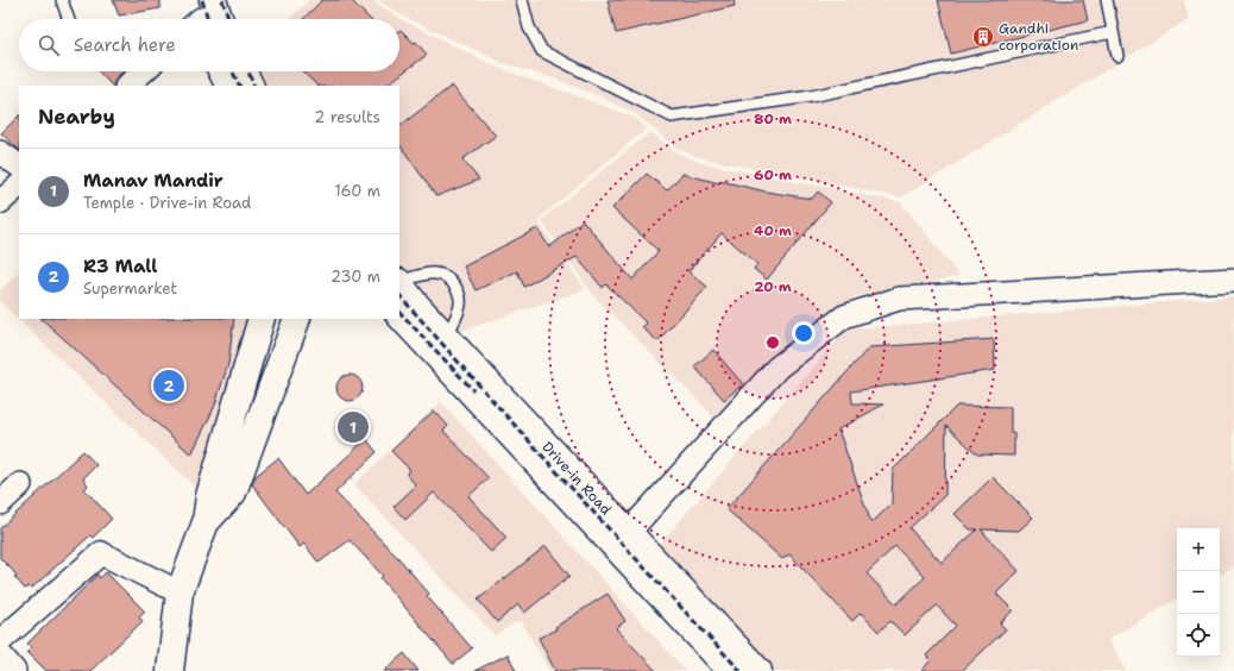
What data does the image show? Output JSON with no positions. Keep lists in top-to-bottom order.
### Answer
{
  "streets": {
    "main road": ["Drive-in Road"]
  },
  "places": {
    "building": ["Gandhi corporation"]
  },
  "page": {
    "search": "Search here",
    "heading": ["Nearby", "2 results"],
    "list": [
      {
        "mark": "1",
        "name": "Manav Mandir",
        "note": "Temple · Drive-in Road",
        "value": "160 m"
      },
      {
        "mark": "2",
        "name": "R3 Mall",
        "note": "Supermarket",
        "value": "230 m"
      }
    ],
    "pins": ["2", "1"],
    "map_buttons": ["+", "−"]
  },
  "rings": [
    "80 m",
    "60 m",
    "40 m",
    "20 m"
  ]
}
